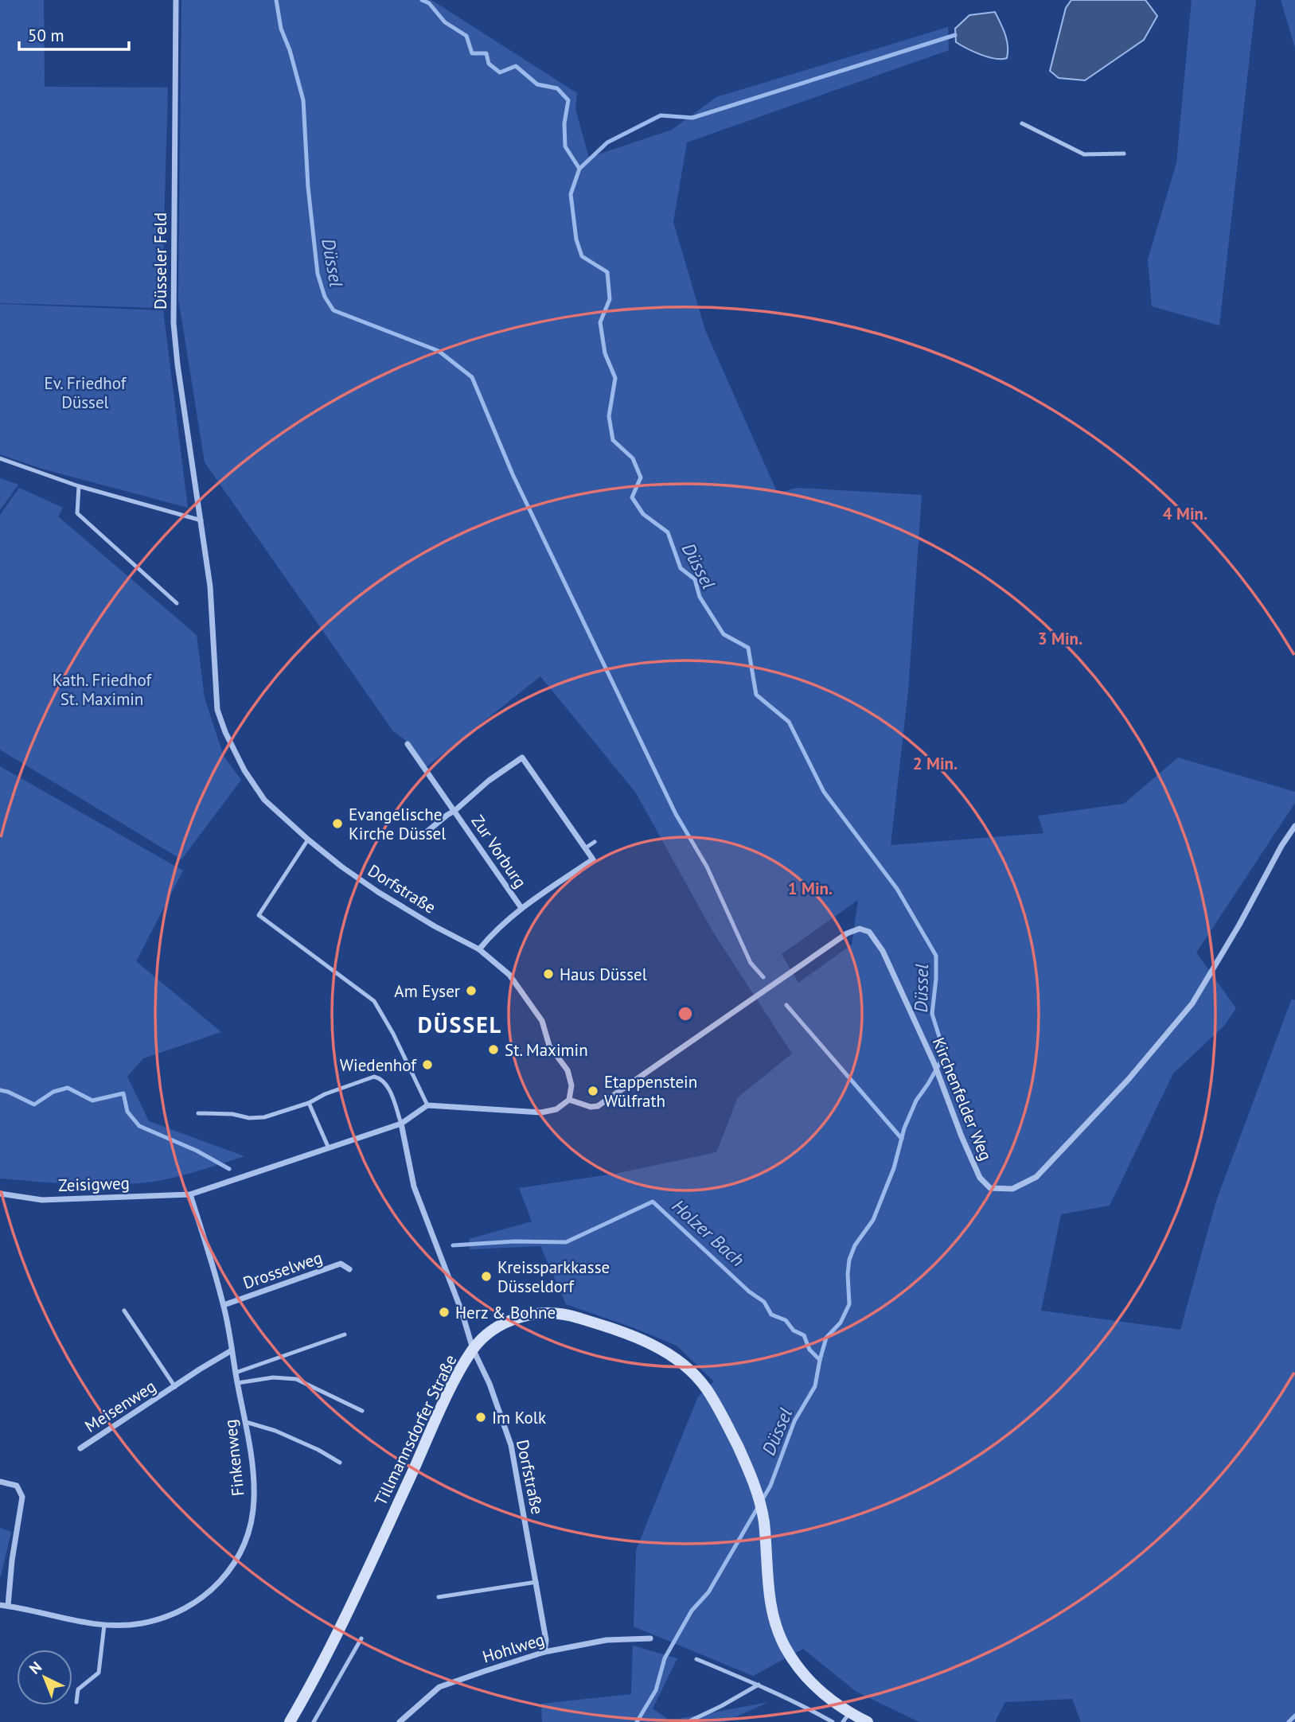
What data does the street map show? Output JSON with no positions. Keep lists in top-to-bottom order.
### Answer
{
  "streets": {
    "main road": ["Tillmannsdorfer Straße"],
    "street": [
      "Düsseler Feld",
      "Zur Vorburg",
      "Dorfstraße",
      "Kirchenfelder Weg",
      "Zeisigweg",
      "Drosselweg",
      "Meisenweg",
      "Finkenweg",
      "Hohlweg"
    ]
  },
  "crossings": [
    ["Düsseler Feld", "Dorfstraße"],
    ["Dorfstraße", "Kirchenfelder Weg"],
    ["Dorfstraße", "Tillmannsdorfer Straße"],
    ["Dorfstraße", "Hohlweg"],
    ["Zeisigweg", "Finkenweg"],
    ["Drosselweg", "Finkenweg"],
    ["Meisenweg", "Finkenweg"]
  ],
  "districts": ["DÜSSEL"],
  "water": ["Düssel", "Holzer Bach"],
  "parks": ["Ev. Friedhof Düssel", "Kath. Friedhof St. Maximin"],
  "places": [
    "Evangelische Kirche Düssel",
    "Haus Düssel",
    "Am Eyser",
    "St. Maximin",
    "Wiedenhof",
    "Etappenstein Wülfrath",
    "Kreissparkkasse Düsseldorf",
    "Herz & Bohne",
    "Im Kolk"
  ],
  "scale_bar": "50 m",
  "north": "top left",
  "rings": [
    "4 Min.",
    "3 Min.",
    "2 Min.",
    "1 Min."
  ]
}
